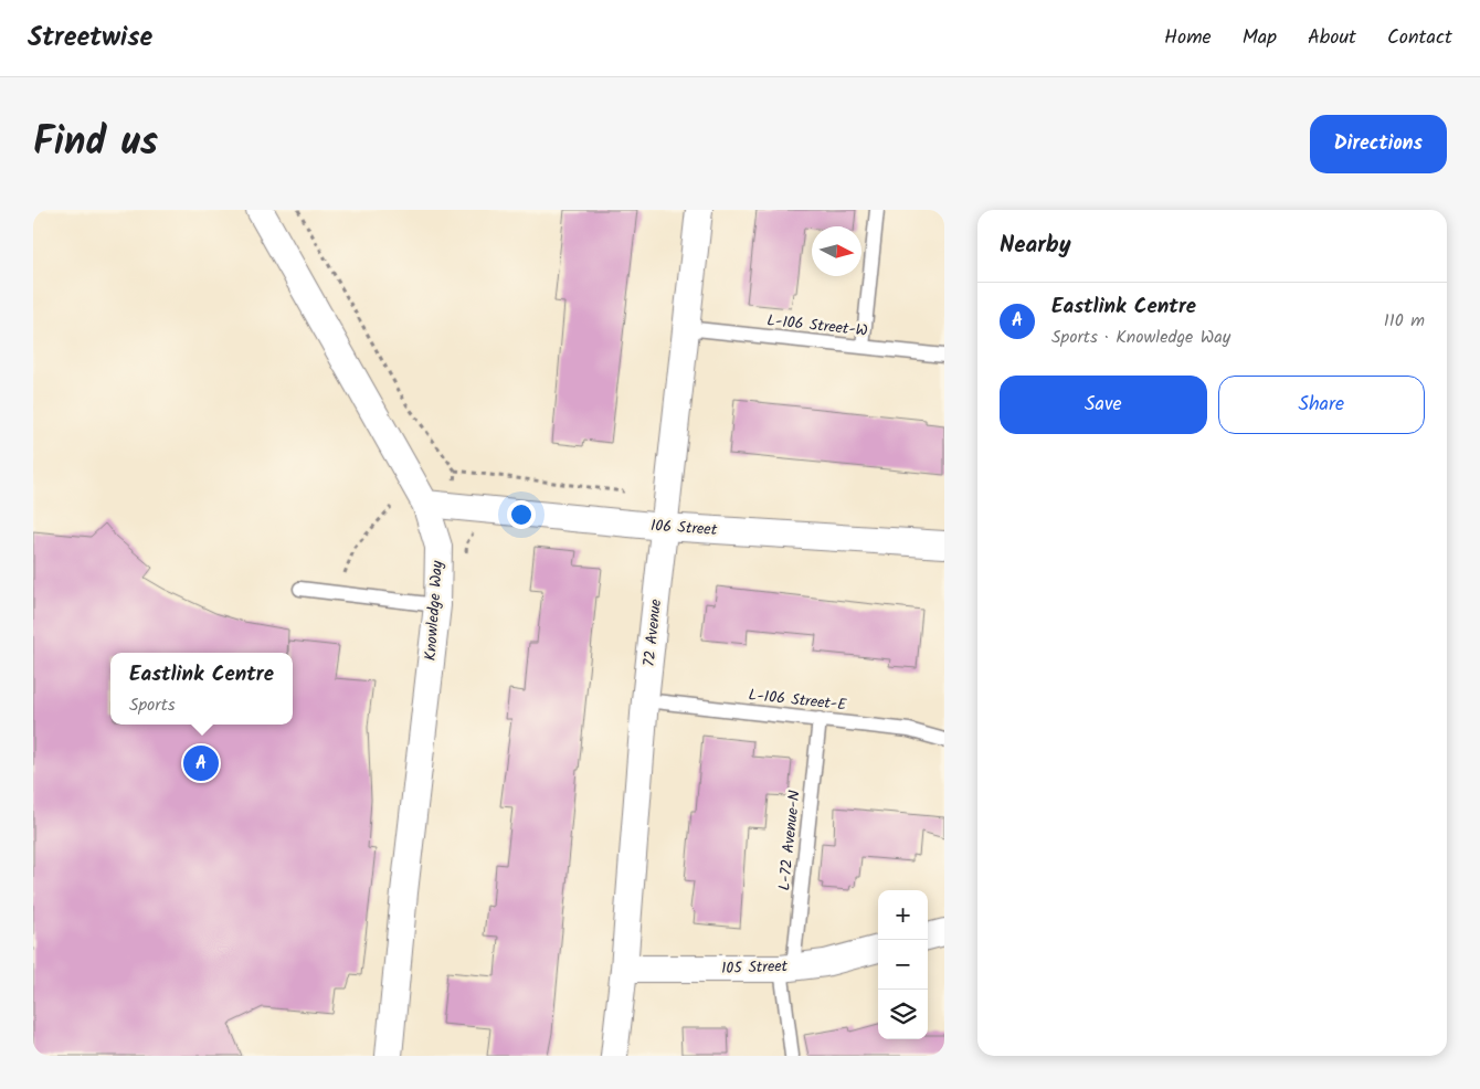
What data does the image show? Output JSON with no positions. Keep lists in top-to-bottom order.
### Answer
{
  "streets": {
    "street": [
      "106 Street",
      "Knowledge Way",
      "72 Avenue",
      "105 Street"
    ],
    "lane": ["L-106 Street-W", "L-106 Street-E", "L-72 Avenue-N"]
  },
  "crossings": [
    ["L-106 Street-W", "72 Avenue"],
    ["106 Street", "Knowledge Way"],
    ["106 Street", "72 Avenue"],
    ["72 Avenue", "L-106 Street-E"],
    ["72 Avenue", "105 Street"],
    ["L-106 Street-E", "L-72 Avenue-N"],
    ["L-72 Avenue-N", "105 Street"]
  ],
  "north": "right",
  "page": {
    "header": "Streetwise",
    "nav": [
      "Home",
      "Map",
      "About",
      "Contact"
    ],
    "title": "Find us",
    "buttons": [
      "Directions",
      ["Save", "Share"]
    ],
    "heading": "Nearby",
    "list": [
      {
        "mark": "A",
        "name": "Eastlink Centre",
        "note": "Sports · Knowledge Way",
        "value": "110 m"
      }
    ],
    "popup": ["Eastlink Centre", "Sports"],
    "pins": "A",
    "map_buttons": ["+", "−"]
  }
}
